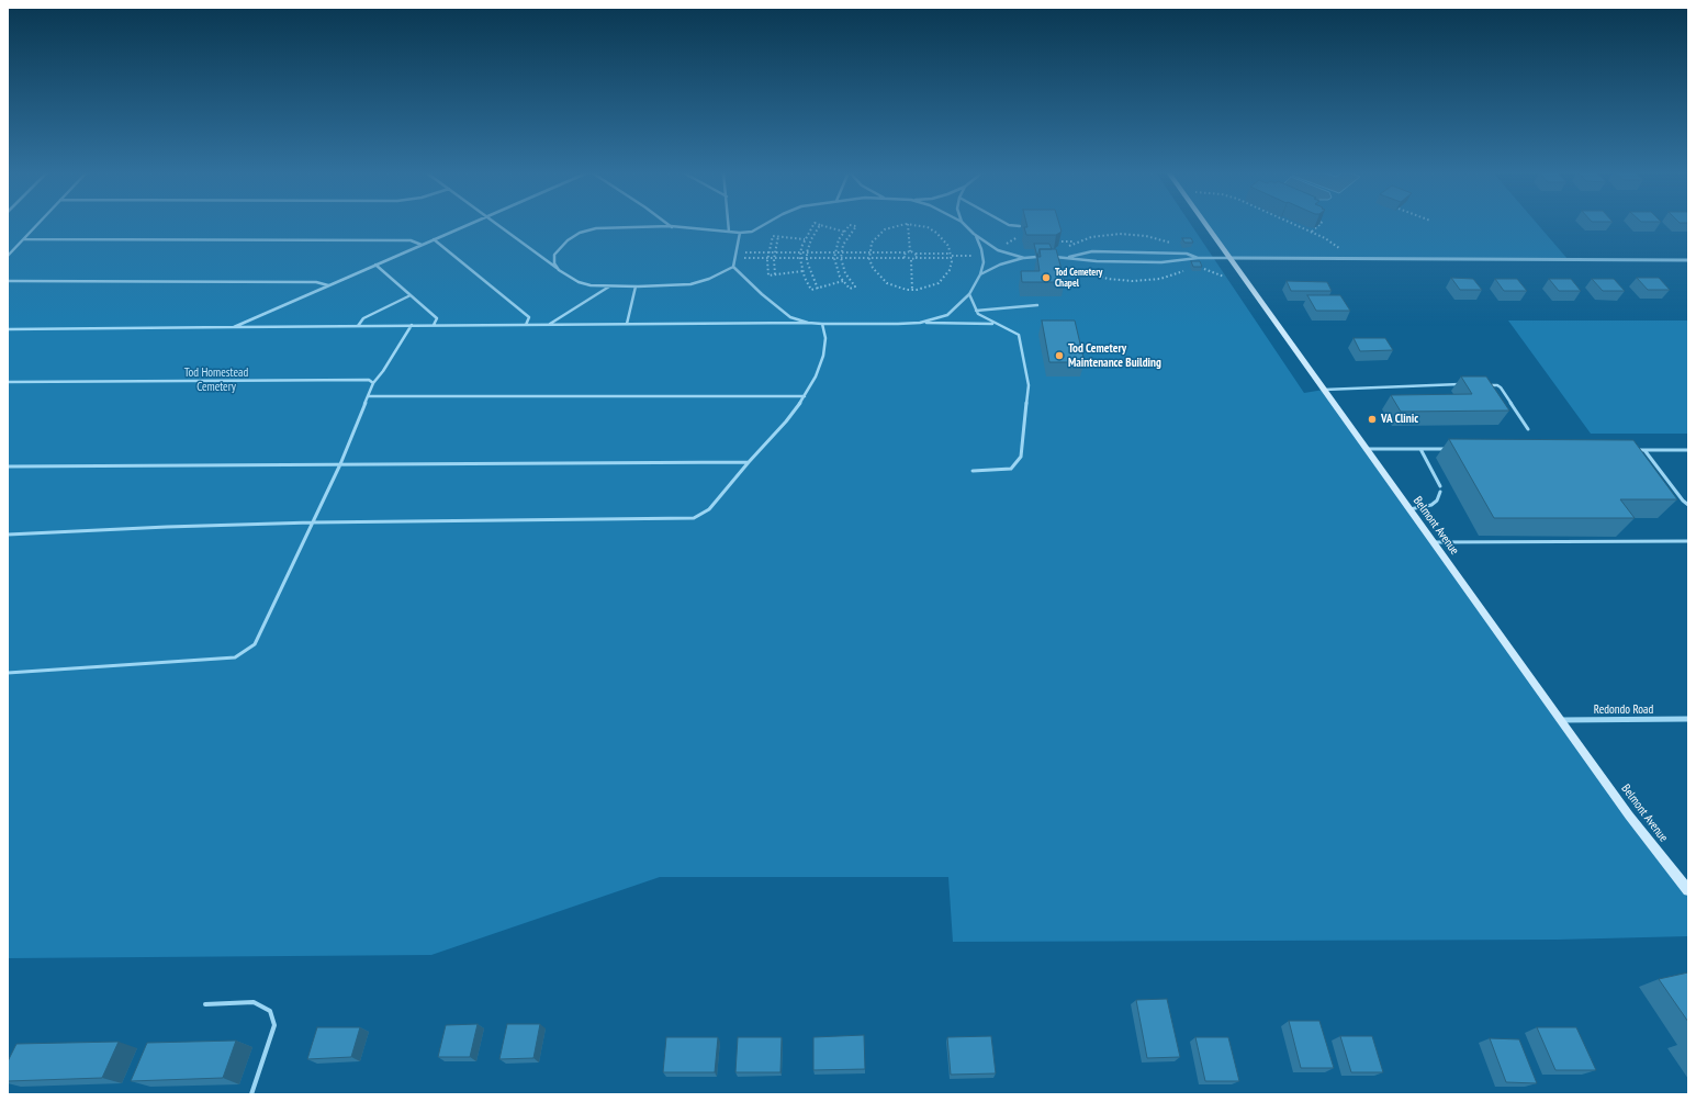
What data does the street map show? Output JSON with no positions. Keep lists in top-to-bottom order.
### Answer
{
  "streets": {
    "main road": ["Belmont Avenue"],
    "street": ["Redondo Road"]
  },
  "crossings": [
    ["Belmont Avenue", "Redondo Road"]
  ],
  "parks": ["Tod Homestead Cemetery"],
  "places": ["Tod Cemetery Chapel", "Tod Cemetery Maintenance Building", "VA Clinic"]
}
